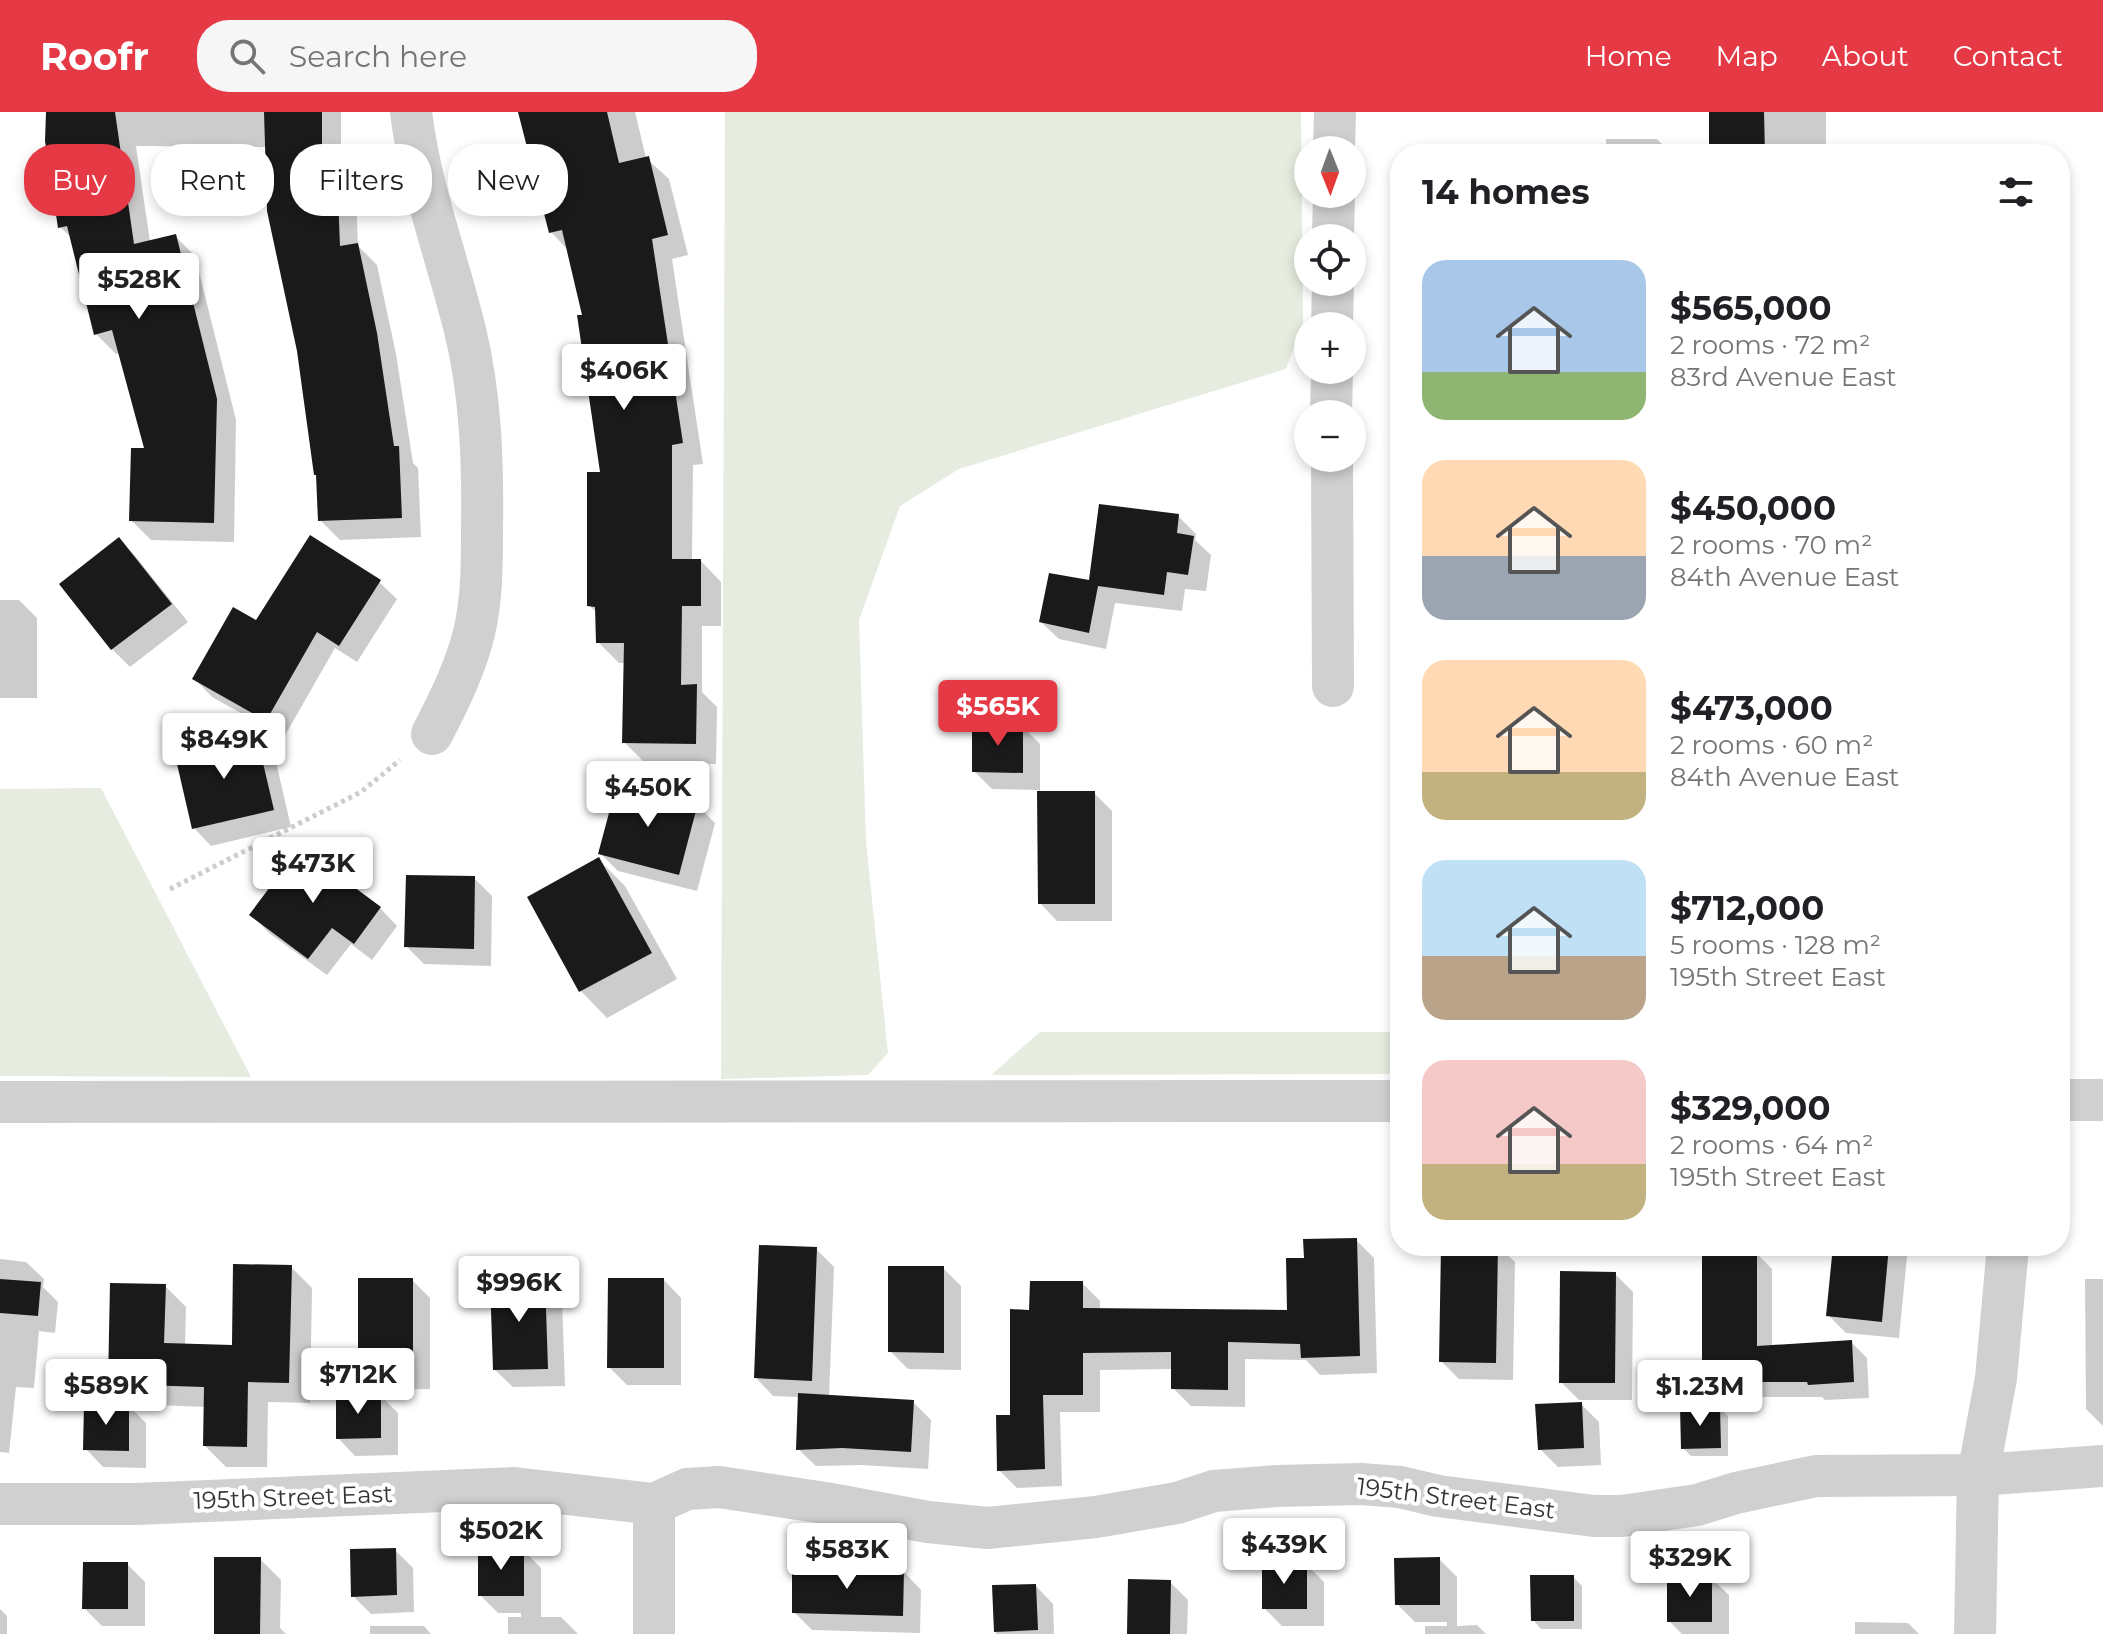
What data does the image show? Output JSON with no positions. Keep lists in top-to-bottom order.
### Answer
{
  "streets": {
    "street": ["195th Street East"]
  },
  "north": "bottom",
  "page": {
    "header": "Roofr",
    "search": "Search here",
    "nav": [
      "Home",
      "Map",
      "About",
      "Contact"
    ],
    "map_buttons": ["+", "−"],
    "chip": [
      "Buy",
      "Rent",
      "Filters",
      "New"
    ],
    "heading": "14 homes",
    "list": [
      {
        "name": "$565,000",
        "note": "2 rooms · 72 m² · 83rd Avenue East"
      },
      {
        "name": "$450,000",
        "note": "2 rooms · 70 m² · 84th Avenue East"
      },
      {
        "name": "$473,000",
        "note": "2 rooms · 60 m² · 84th Avenue East"
      },
      {
        "name": "$712,000",
        "note": "5 rooms · 128 m² · 195th Street East"
      },
      {
        "name": "$329,000",
        "note": "2 rooms · 64 m² · 195th Street East"
      }
    ],
    "price": [
      "$528K",
      "$406K",
      "$565K",
      "$849K",
      "$450K",
      "$473K",
      "$996K",
      "$712K",
      "$589K",
      "$1.23M",
      "$502K",
      "$439K",
      "$583K",
      "$329K"
    ]
  }
}
